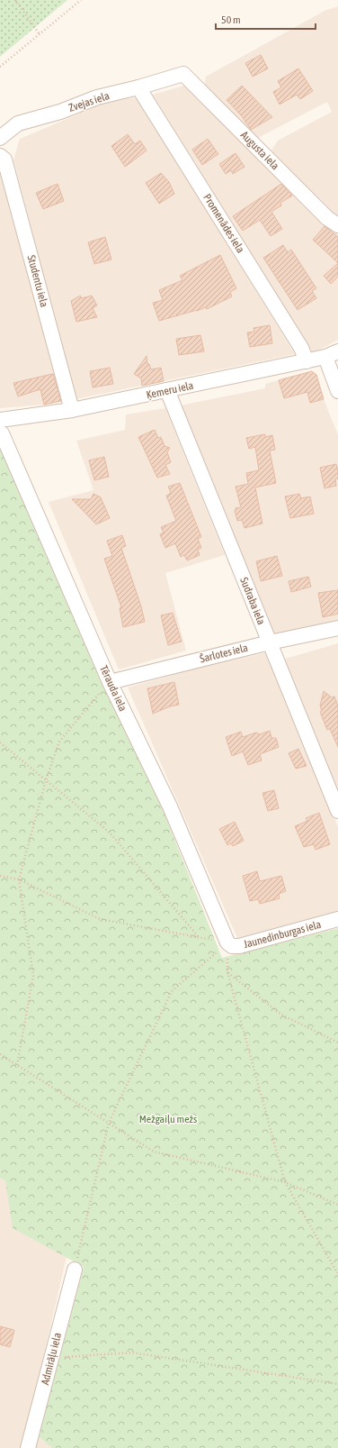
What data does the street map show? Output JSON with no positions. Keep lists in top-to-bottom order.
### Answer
{
  "streets": {
    "street": [
      "Zvejas iela",
      "Augusta iela",
      "Promenādes iela",
      "Studentu iela",
      "Ķemeru iela",
      "Sudraba iela",
      "Šarlotes iela",
      "Tērauda iela",
      "Jaunedinburgas iela",
      "Admirāļu iela"
    ]
  },
  "crossings": [
    ["Zvejas iela", "Augusta iela"],
    ["Zvejas iela", "Promenādes iela"],
    ["Promenādes iela", "Ķemeru iela"],
    ["Studentu iela", "Ķemeru iela"],
    ["Ķemeru iela", "Sudraba iela"],
    ["Ķemeru iela", "Tērauda iela"],
    ["Sudraba iela", "Šarlotes iela"],
    ["Šarlotes iela", "Tērauda iela"],
    ["Tērauda iela", "Jaunedinburgas iela"]
  ],
  "parks": ["Mežgaiļu mežs"],
  "scale_bar": "50 m"
}
